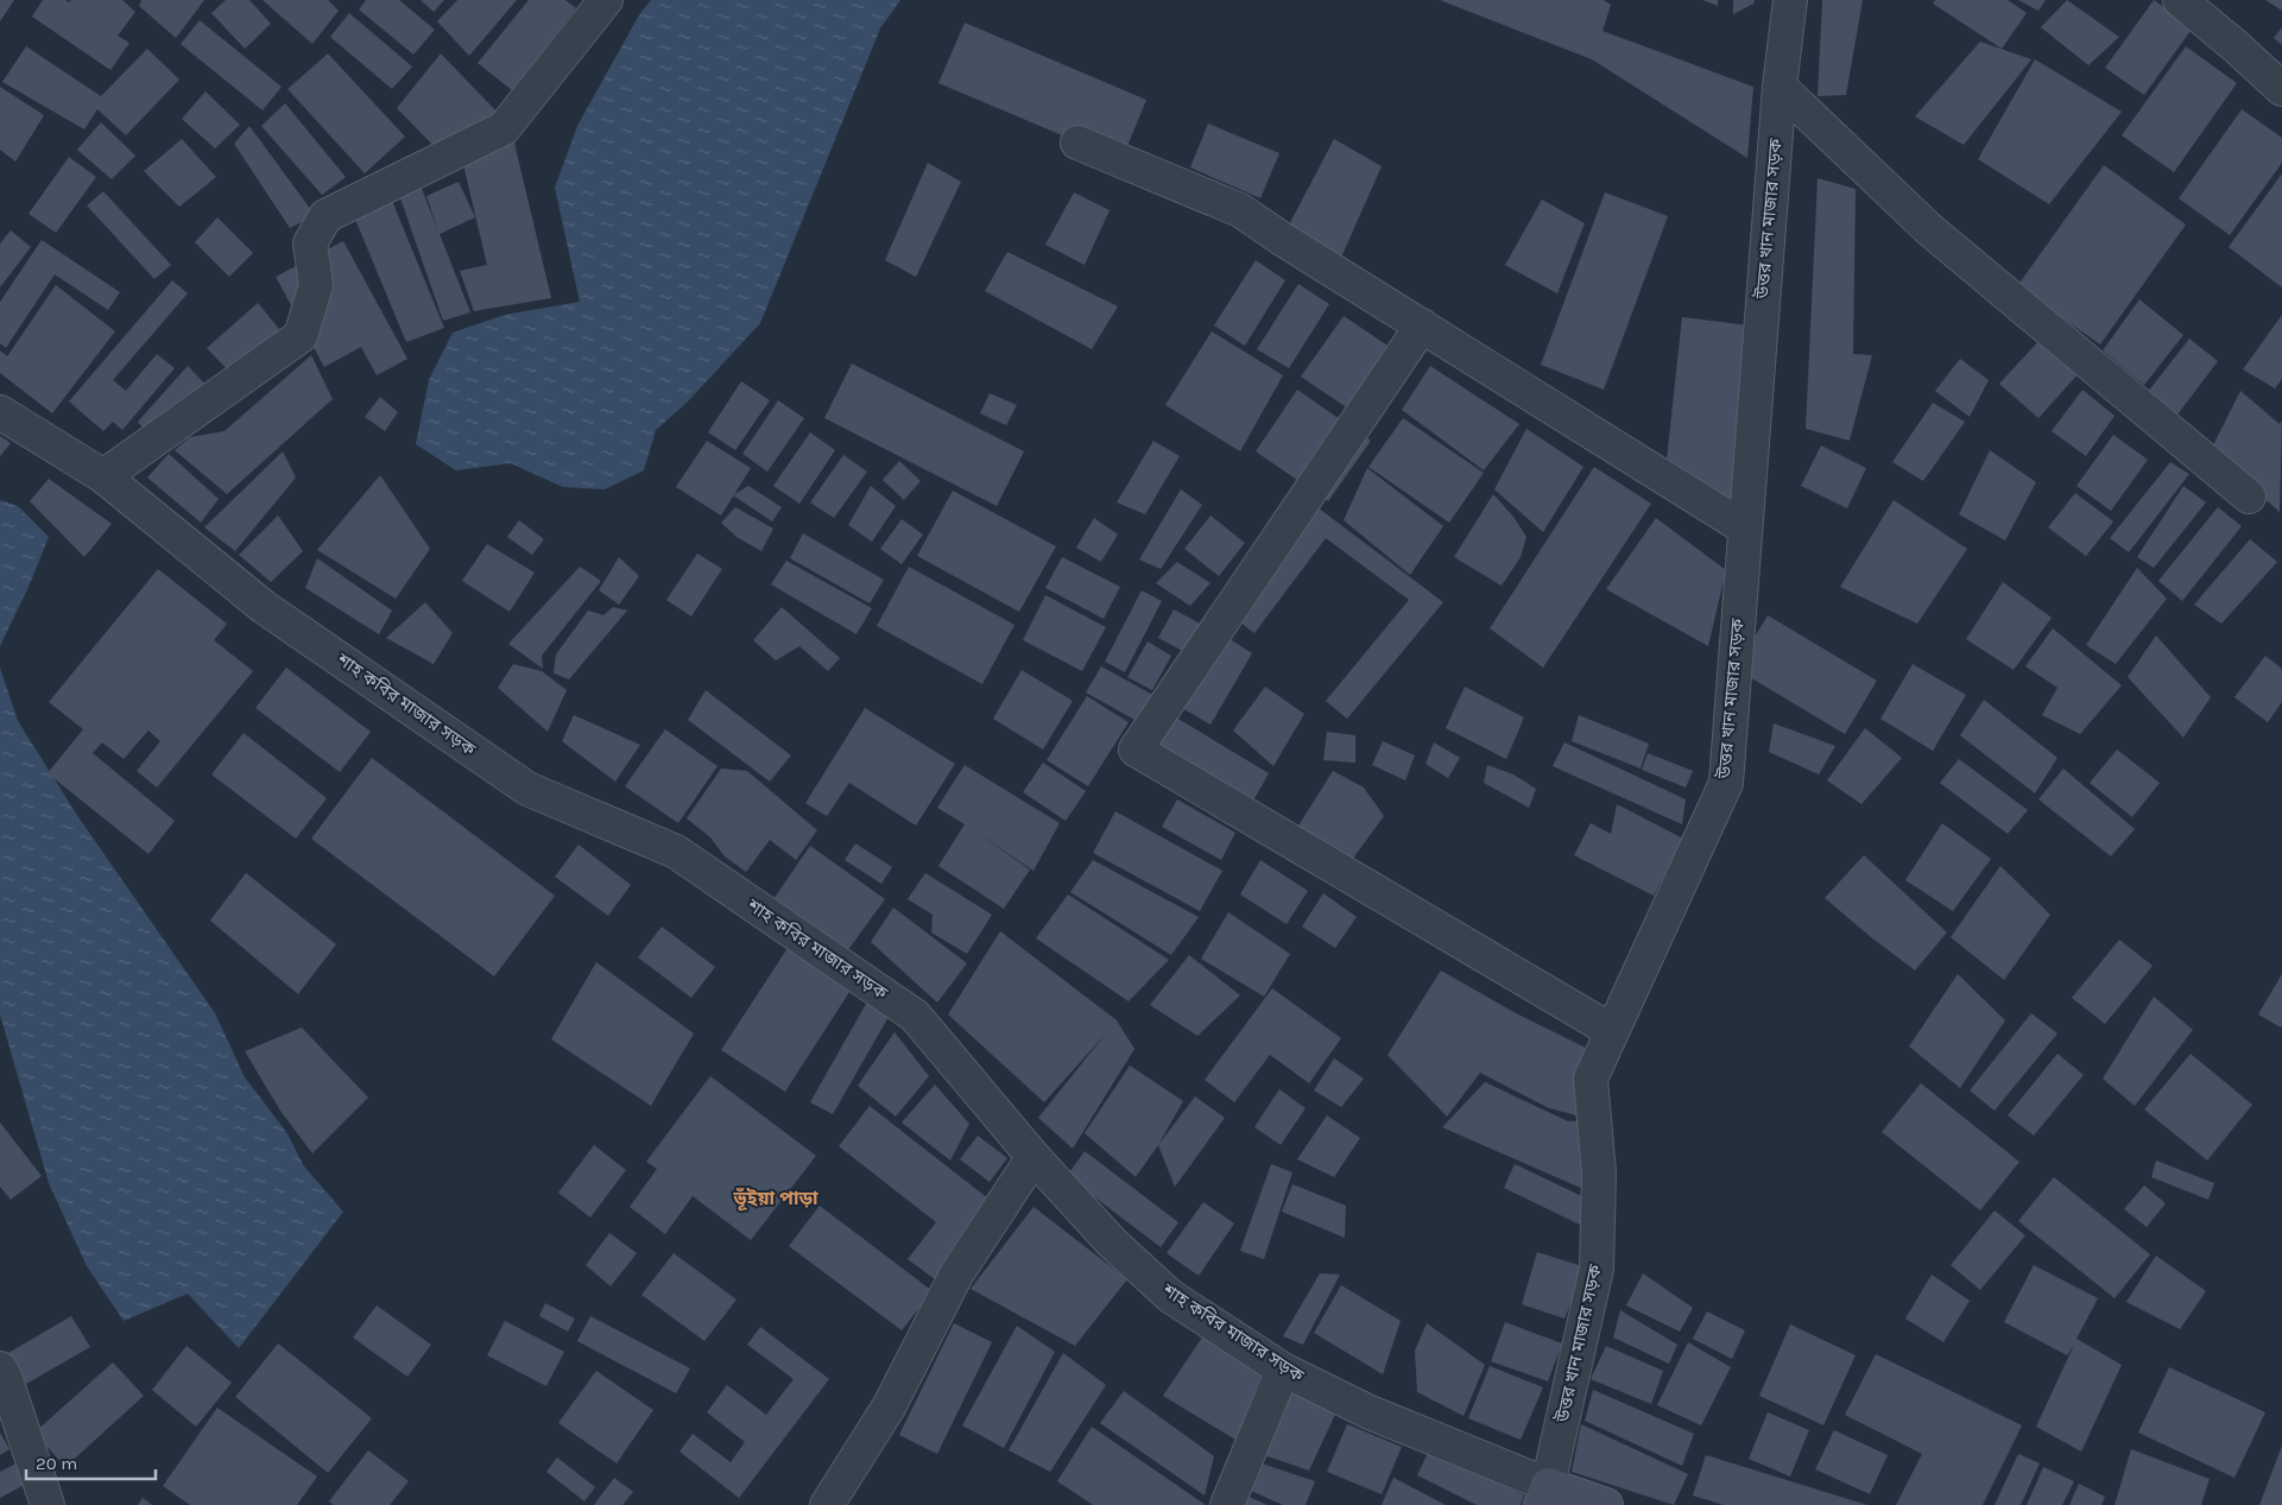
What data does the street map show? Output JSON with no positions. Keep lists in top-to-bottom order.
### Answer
{
  "streets": {
    "main road": ["শাহ কবির মাজার সড়ক"],
    "street": ["উত্তর খান মাজার সড়ক"]
  },
  "crossings": [
    ["উত্তর খান মাজার সড়ক", "শাহ কবির মাজার সড়ক"]
  ],
  "districts": ["ভূঁইয়া পাড়া"],
  "scale_bar": "20 m"
}
